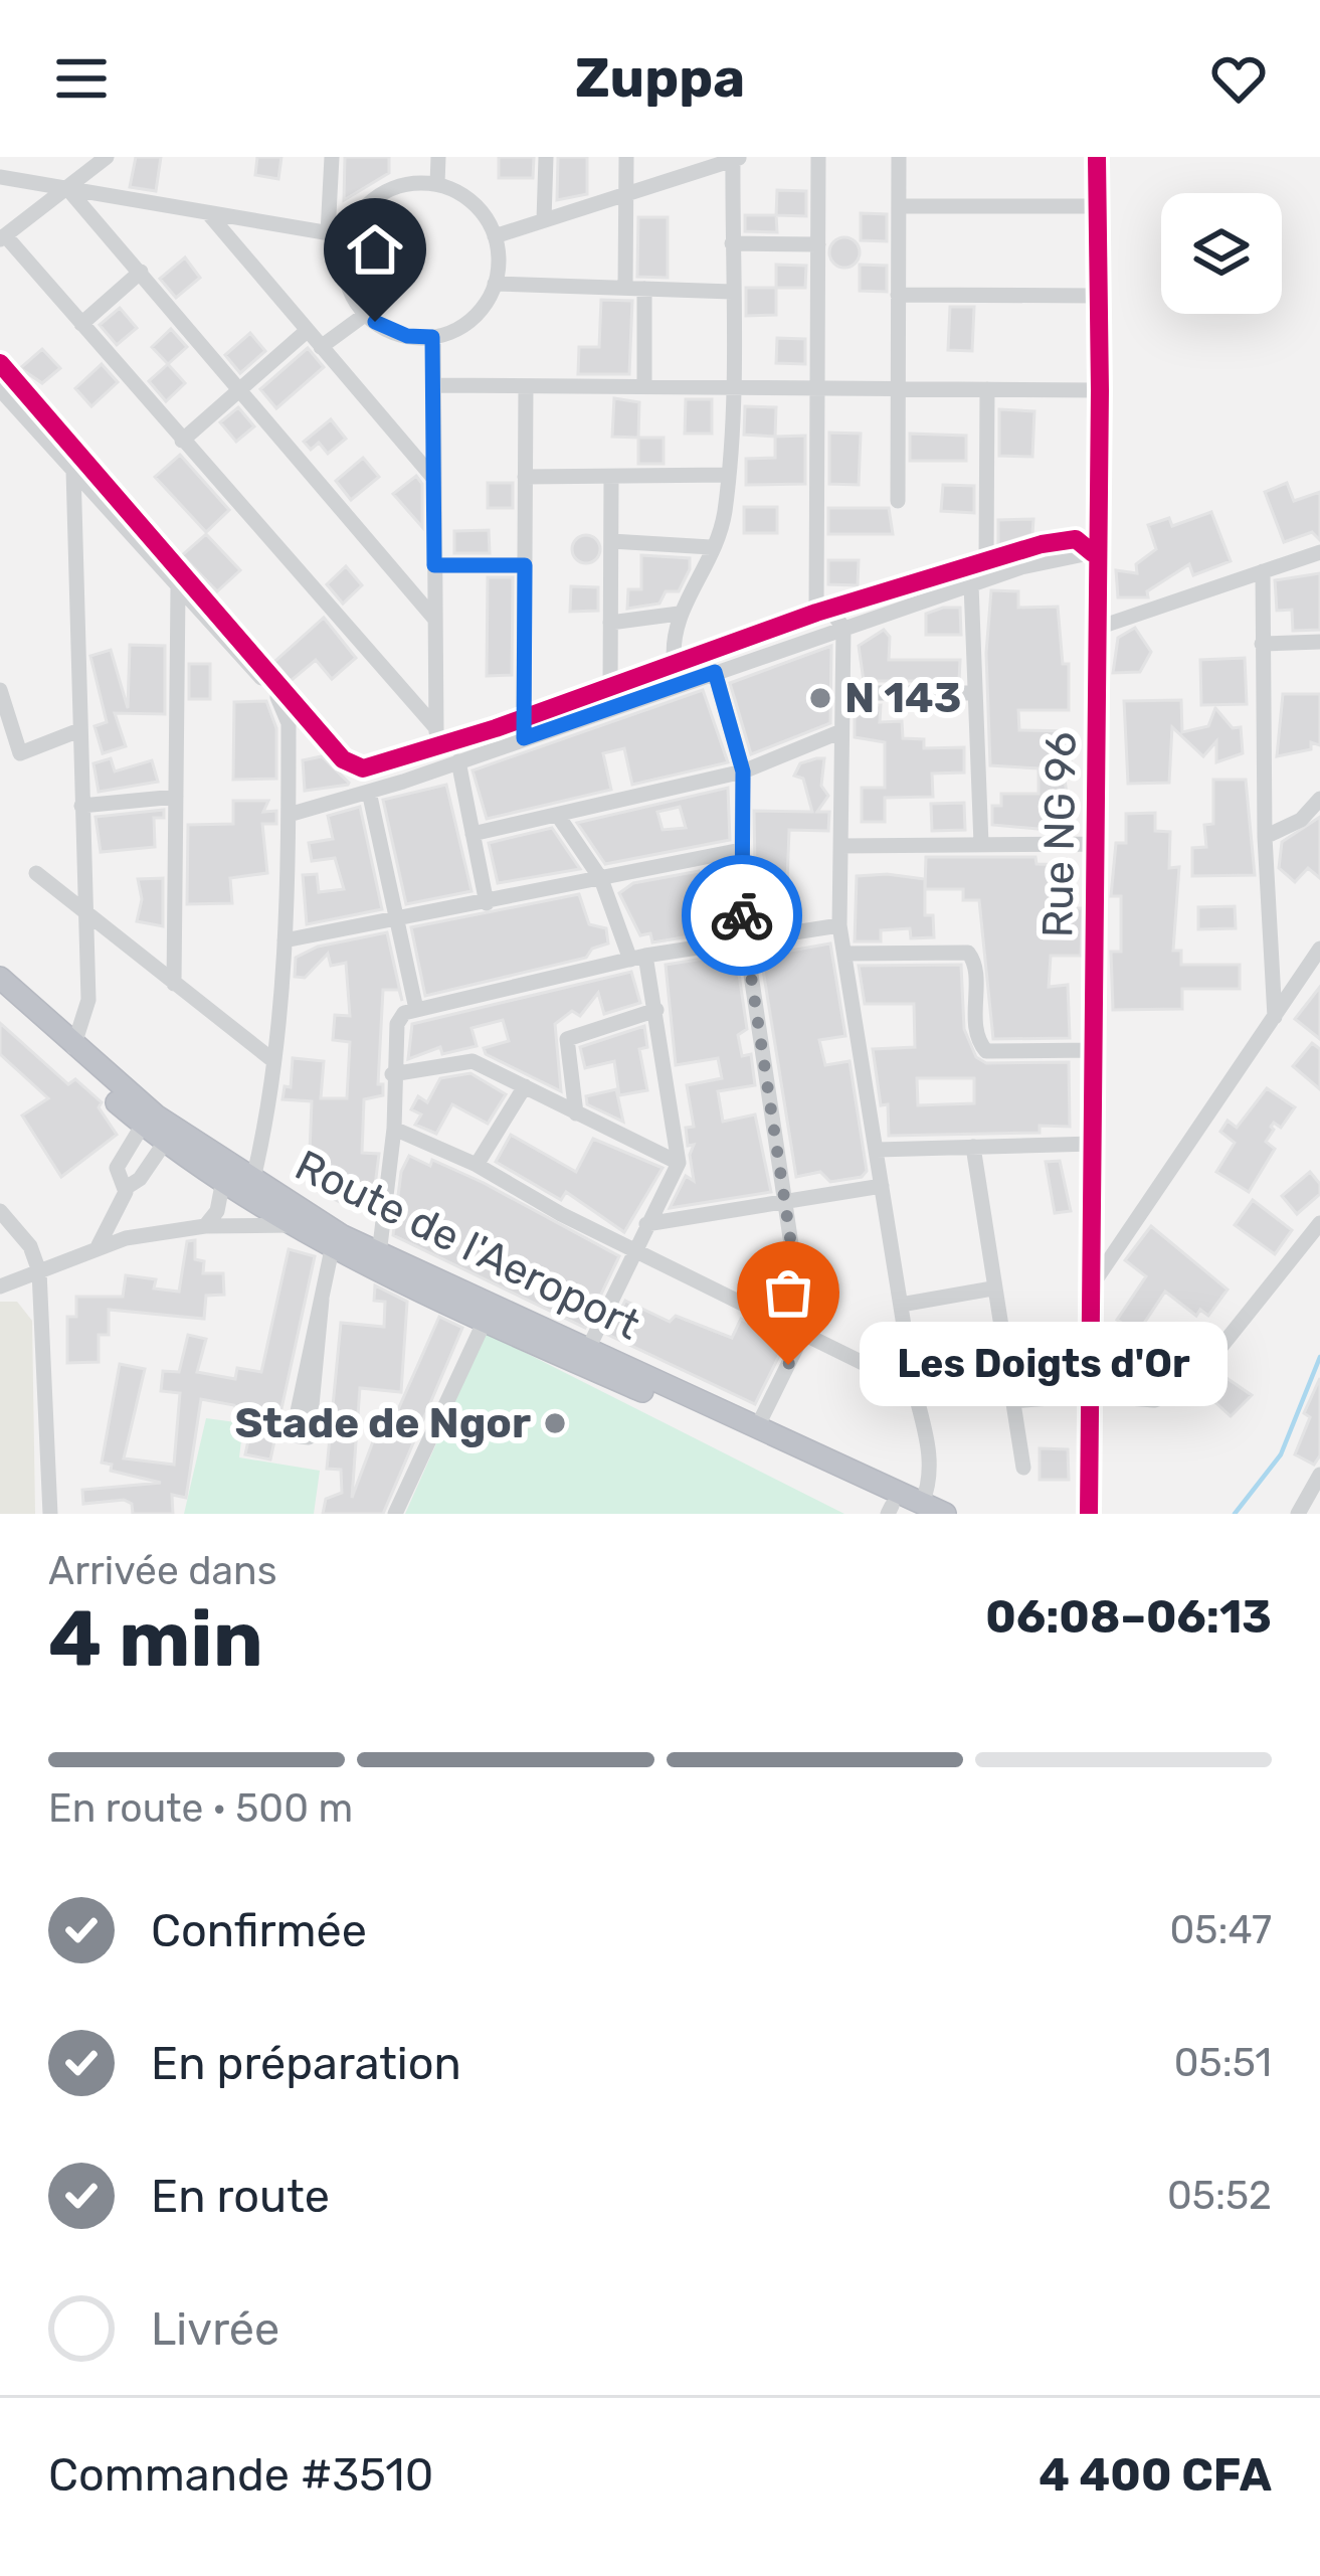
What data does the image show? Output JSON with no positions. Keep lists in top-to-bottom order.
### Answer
{
  "streets": {
    "highway": ["Route de l'Aeroport"],
    "street": ["Rue NG 96"]
  },
  "places": ["N 143", "Les Doigts d'Or", "Stade de Ngor"],
  "page": {
    "header": "Zuppa",
    "bubble": "Les Doigts d'Or",
    "heading": ["4 min", "Arrivée dans", "06:08–06:13"],
    "panel": ["Commande #3510", "4 400 CFA"],
    "bar": "En route · 500 m",
    "list": [
      ["Confirmée", "05:47"],
      ["En préparation", "05:51"],
      ["En route", "05:52"],
      "Livrée"
    ]
  }
}
